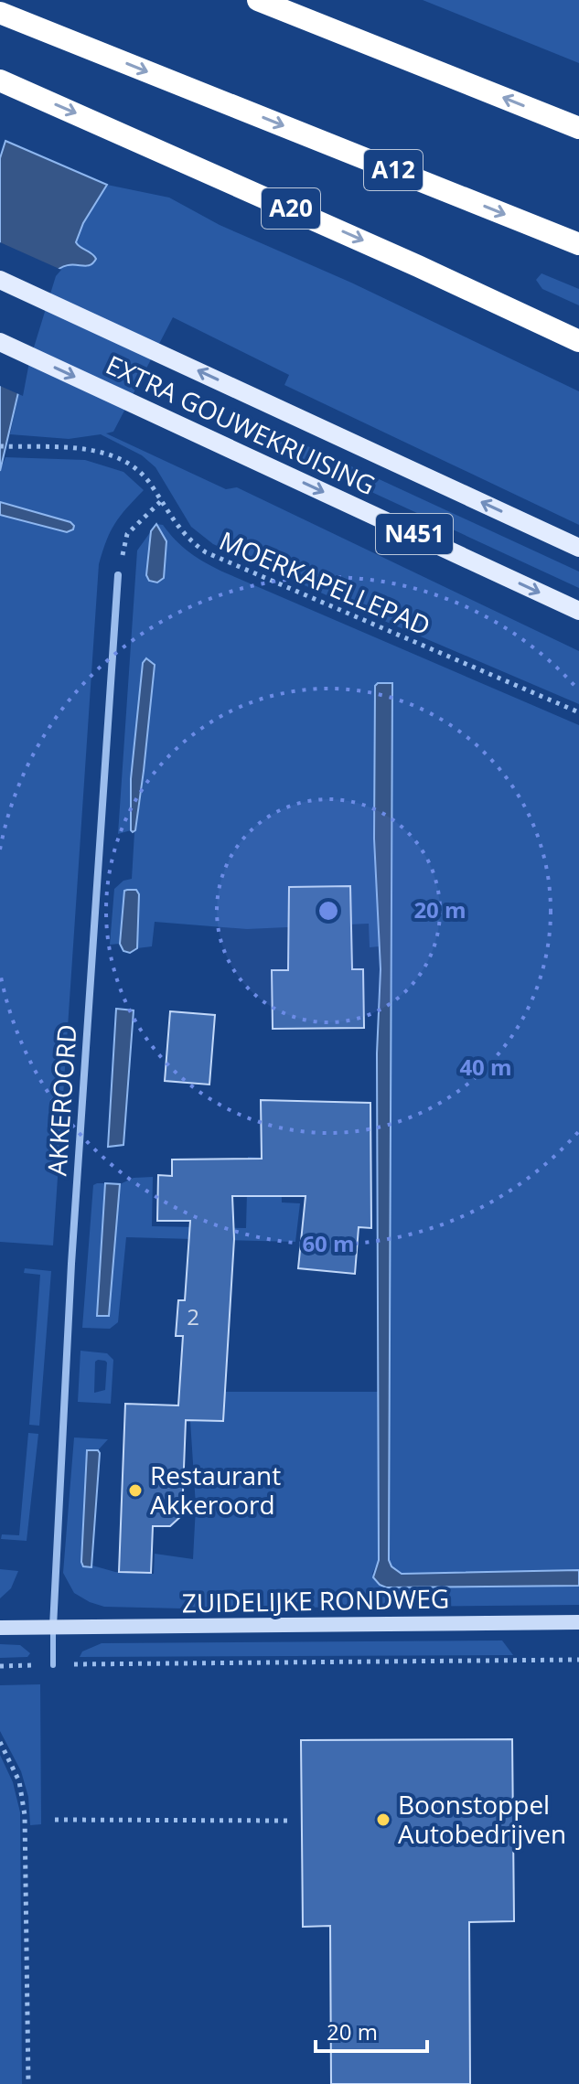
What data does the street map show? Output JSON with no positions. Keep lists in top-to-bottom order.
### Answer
{
  "streets": {
    "highway": ["A12", "A20"],
    "main road": ["EXTRA GOUWEKRUISING", "N451", "ZUIDELIJKE RONDWEG"],
    "street": ["AKKEROORD"],
    "path": ["MOERKAPELLEPAD"]
  },
  "crossings": [
    ["AKKEROORD", "ZUIDELIJKE RONDWEG"]
  ],
  "places": ["Restaurant Akkeroord", "Boonstoppel Autobedrijven"],
  "house_numbers": ["2"],
  "scale_bar": "20 m",
  "rings": ["20 m", "40 m", "60 m"]
}
